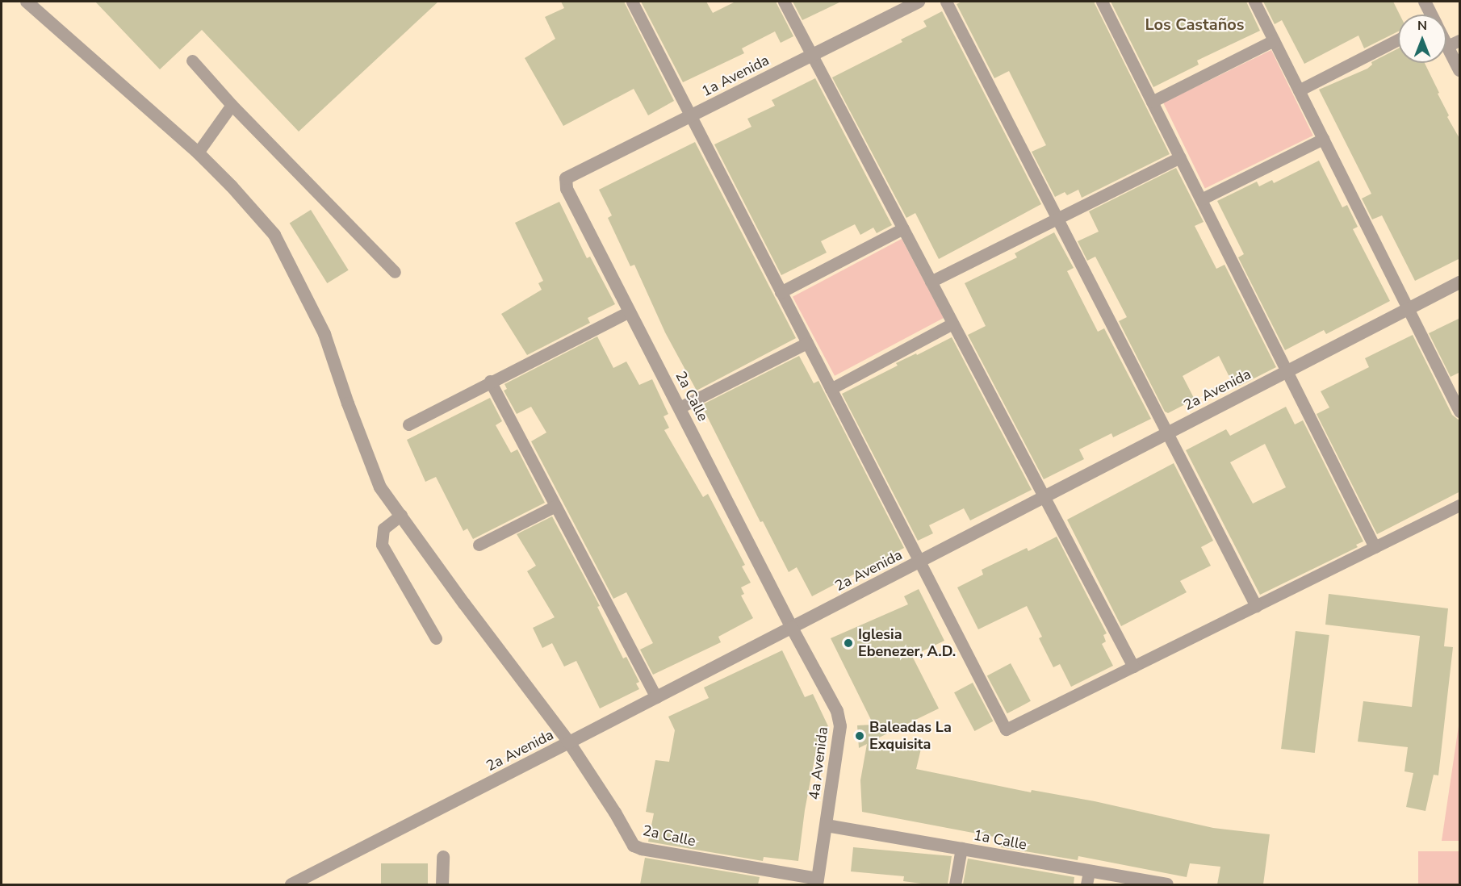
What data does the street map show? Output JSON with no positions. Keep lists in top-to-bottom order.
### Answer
{
  "streets": {
    "street": [
      "1a Avenida",
      "2a Avenida",
      "2a Calle",
      "4a Avenida",
      "1a Calle"
    ]
  },
  "crossings": [
    ["1a Avenida", "2a Calle"],
    ["2a Avenida", "2a Calle"],
    ["2a Avenida", "4a Avenida"],
    ["2a Calle", "4a Avenida"],
    ["4a Avenida", "1a Calle"]
  ],
  "districts": ["Los Castaños"],
  "places": ["Iglesia Ebenezer, A.D.", "Baleadas La Exquisita"],
  "north": "top"
}
